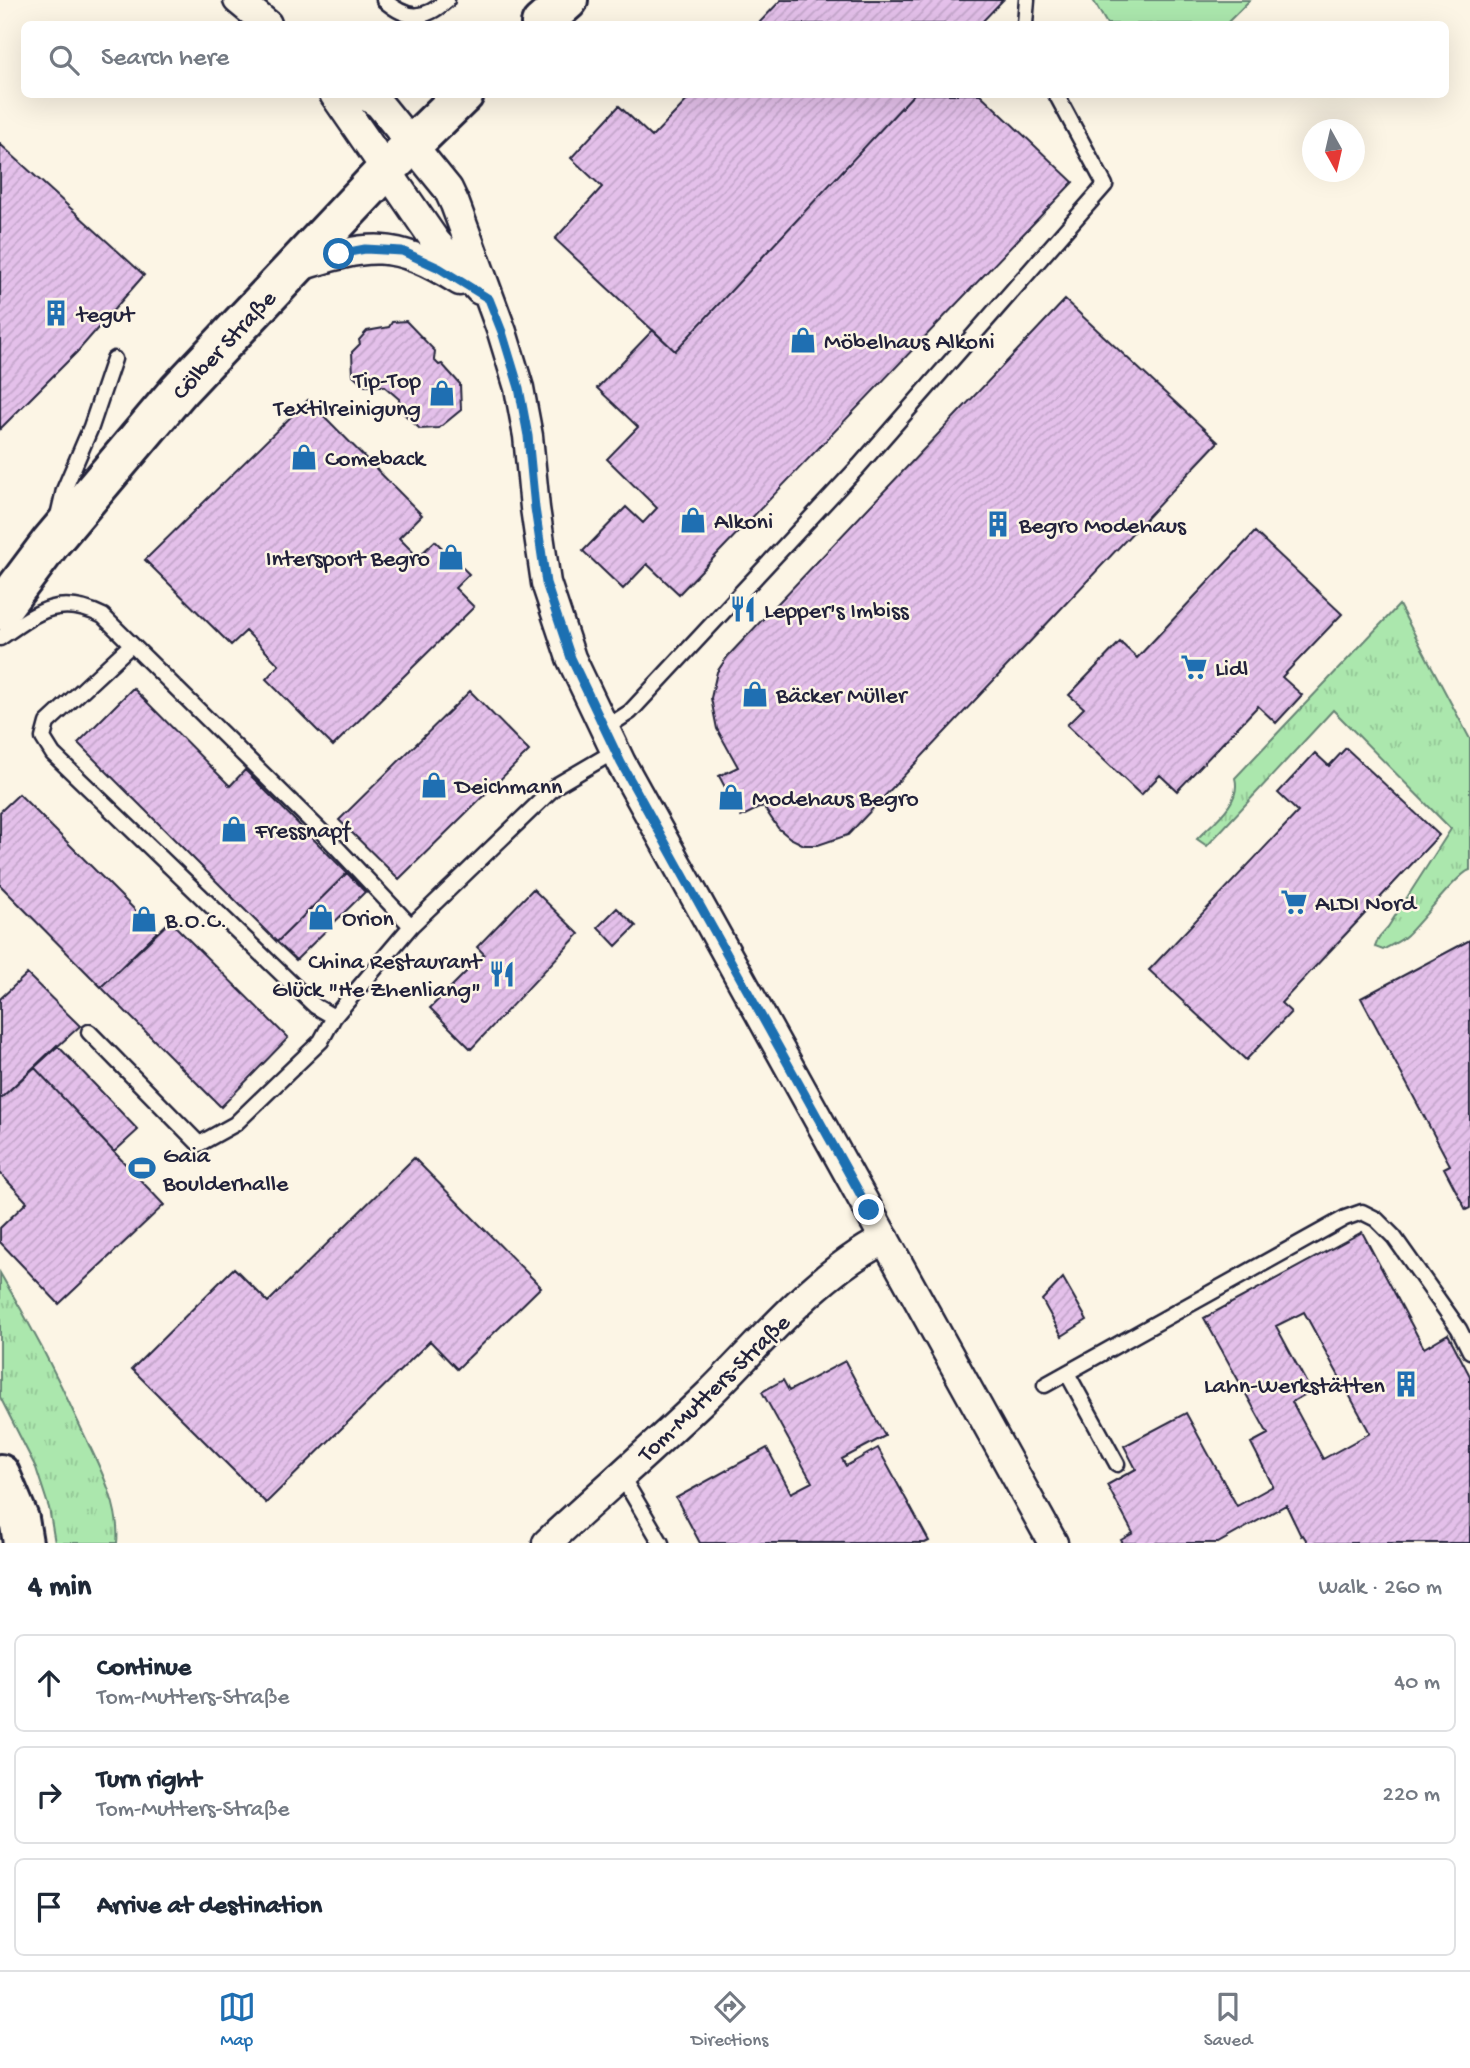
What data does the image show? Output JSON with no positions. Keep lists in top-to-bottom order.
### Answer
{
  "streets": {
    "street": ["Cölber Straße", "Tom-Mutters-Straße"]
  },
  "places": {
    "building": ["tegut", "Begro Modehaus", "Lahn-Werkstätten"],
    "shop": [
      "Möbelhaus Alkoni",
      "Tip-Top Textilreinigung",
      "Comeback",
      "Alkoni",
      "Intersport Begro",
      "Bäcker Müller",
      "Deichmann",
      "Modehaus Begro",
      "Fressnapf",
      "Orion",
      "B.O.C."
    ],
    "restaurant": ["Lepper's Imbiss", "China Restaurant Glück \"He Zhenliang\""],
    "supermarket": ["Lidl", "ALDI Nord"],
    "sports": ["Gaia Boulderhalle"]
  },
  "north": "bottom",
  "page": {
    "search": "Search here",
    "heading": ["4 min", "Walk · 260 m"],
    "list": [
      ["Continue", "Tom-Mutters-Straße", "40 m"],
      ["Turn right", "Tom-Mutters-Straße", "220 m"],
      "Arrive at destination"
    ],
    "nav": ["Map", "Directions", "Saved"]
  }
}
